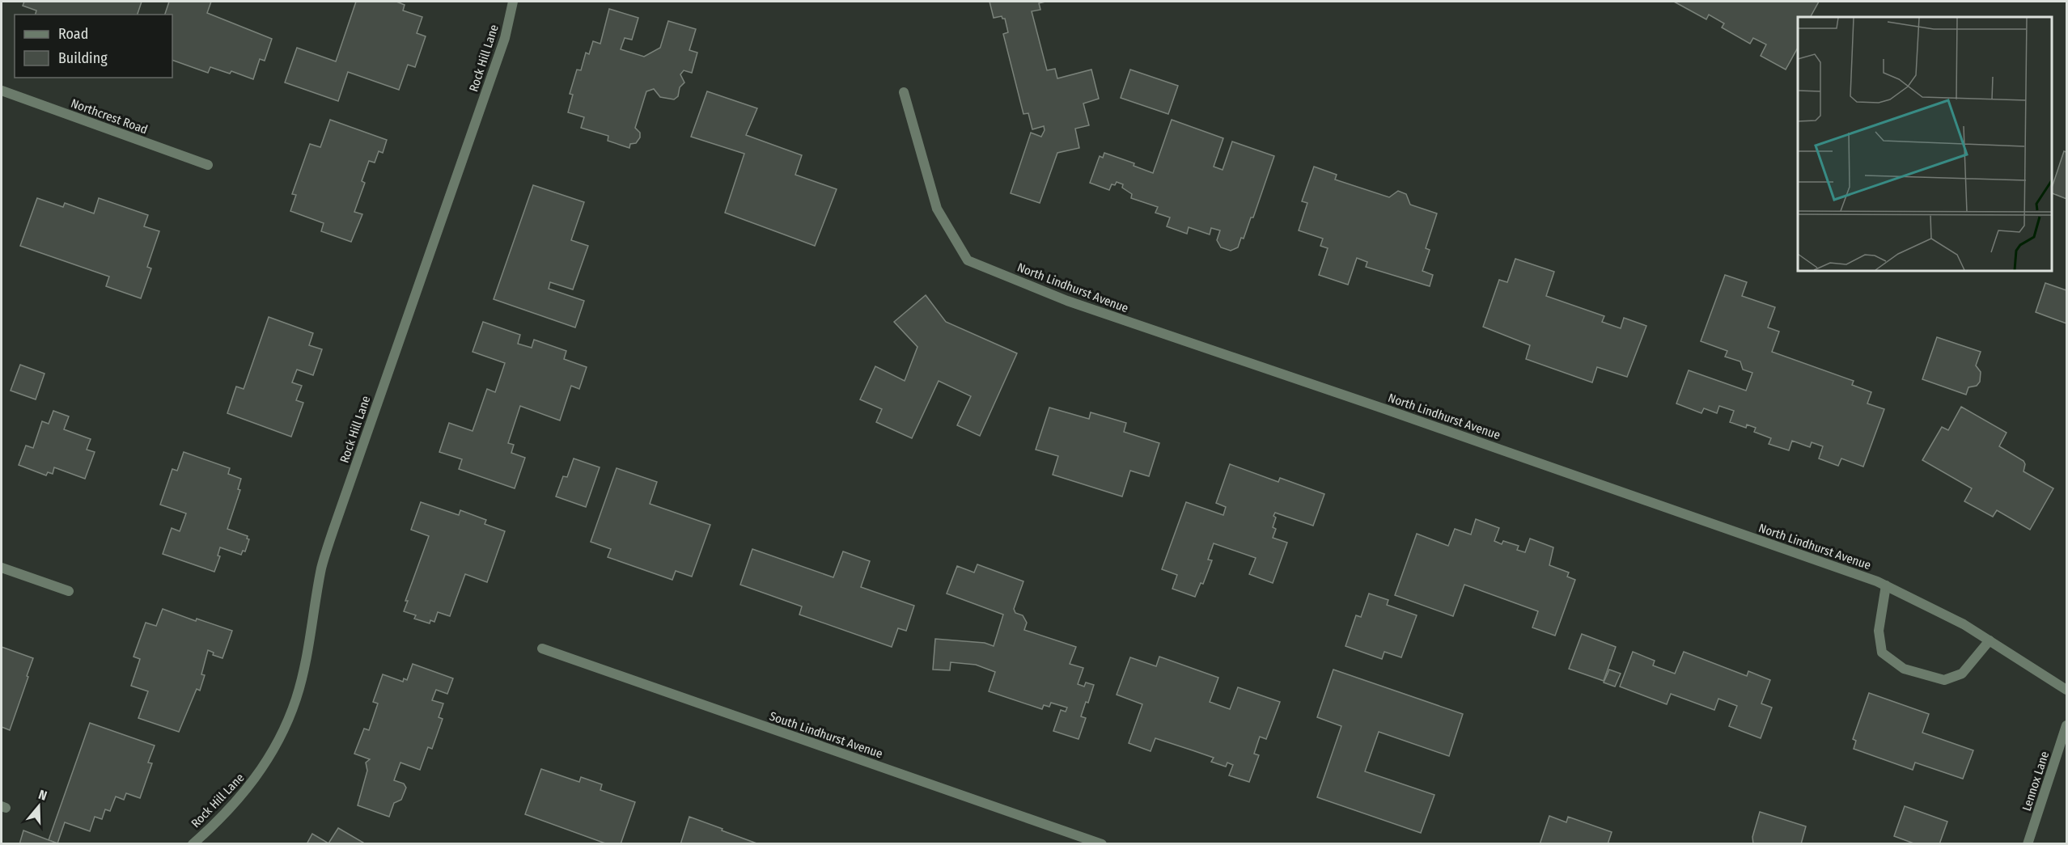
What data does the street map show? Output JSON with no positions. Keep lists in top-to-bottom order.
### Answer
{
  "streets": {
    "street": [
      "Rock Hill Lane",
      "Northcrest Road",
      "North Lindhurst Avenue",
      "South Lindhurst Avenue",
      "Lennox Lane"
    ]
  },
  "legend": ["Road", "Building"],
  "north": "top"
}
